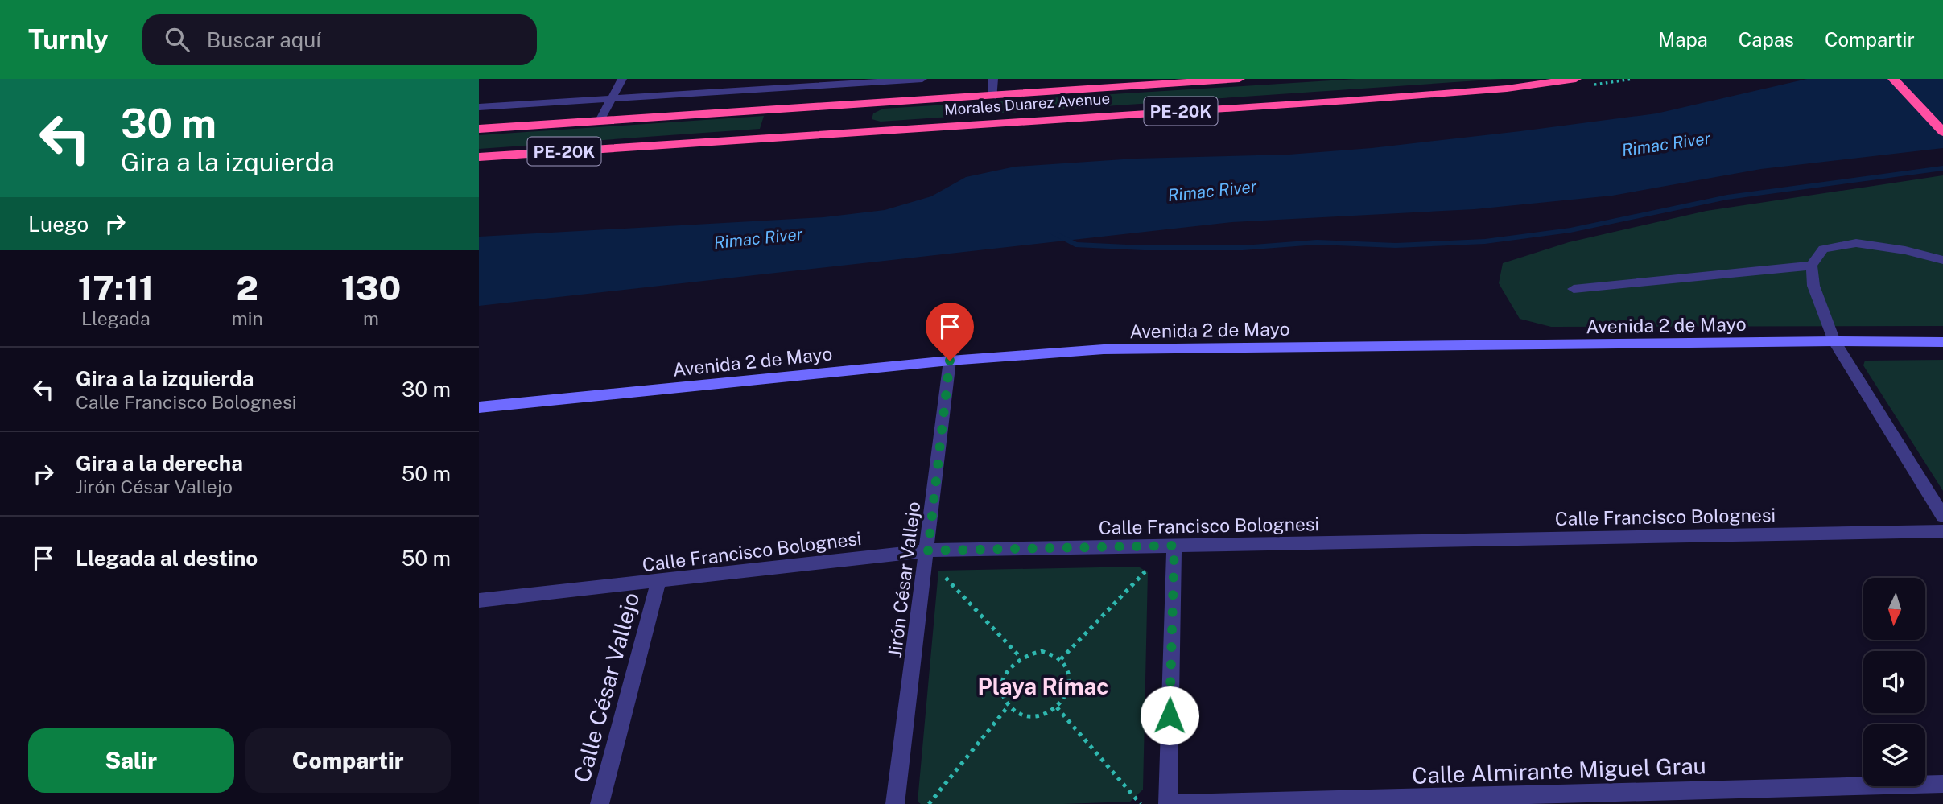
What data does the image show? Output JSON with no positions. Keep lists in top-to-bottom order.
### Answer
{
  "streets": {
    "highway": ["Morales Duarez Avenue", "PE-20K"],
    "street": [
      "Avenida 2 de Mayo",
      "Calle Francisco Bolognesi",
      "Jirón César Vallejo",
      "Calle César Vallejo",
      "Calle Almirante Miguel Grau"
    ]
  },
  "crossings": [
    ["Avenida 2 de Mayo", "Jirón César Vallejo"],
    ["Calle Francisco Bolognesi", "Jirón César Vallejo"],
    ["Calle Francisco Bolognesi", "Calle César Vallejo"]
  ],
  "districts": ["Playa Rímac"],
  "water": ["Rimac River"],
  "north": "bottom",
  "page": {
    "header": "Turnly",
    "search": "Buscar aquí",
    "nav": ["Mapa", "Capas", "Compartir"],
    "turn": ["30 m", "Gira a la izquierda"],
    "then": "Luego",
    "eta": [
      "17:11",
      "Llegada",
      "2",
      "min",
      "130",
      "m"
    ],
    "list": [
      {
        "name": "Gira a la izquierda",
        "note": "Calle Francisco Bolognesi",
        "value": "30 m"
      },
      {
        "name": "Gira a la derecha",
        "note": "Jirón César Vallejo",
        "value": "50 m"
      },
      {
        "name": "Llegada al destino",
        "value": "50 m"
      }
    ],
    "buttons": ["Salir", "Compartir"]
  }
}
